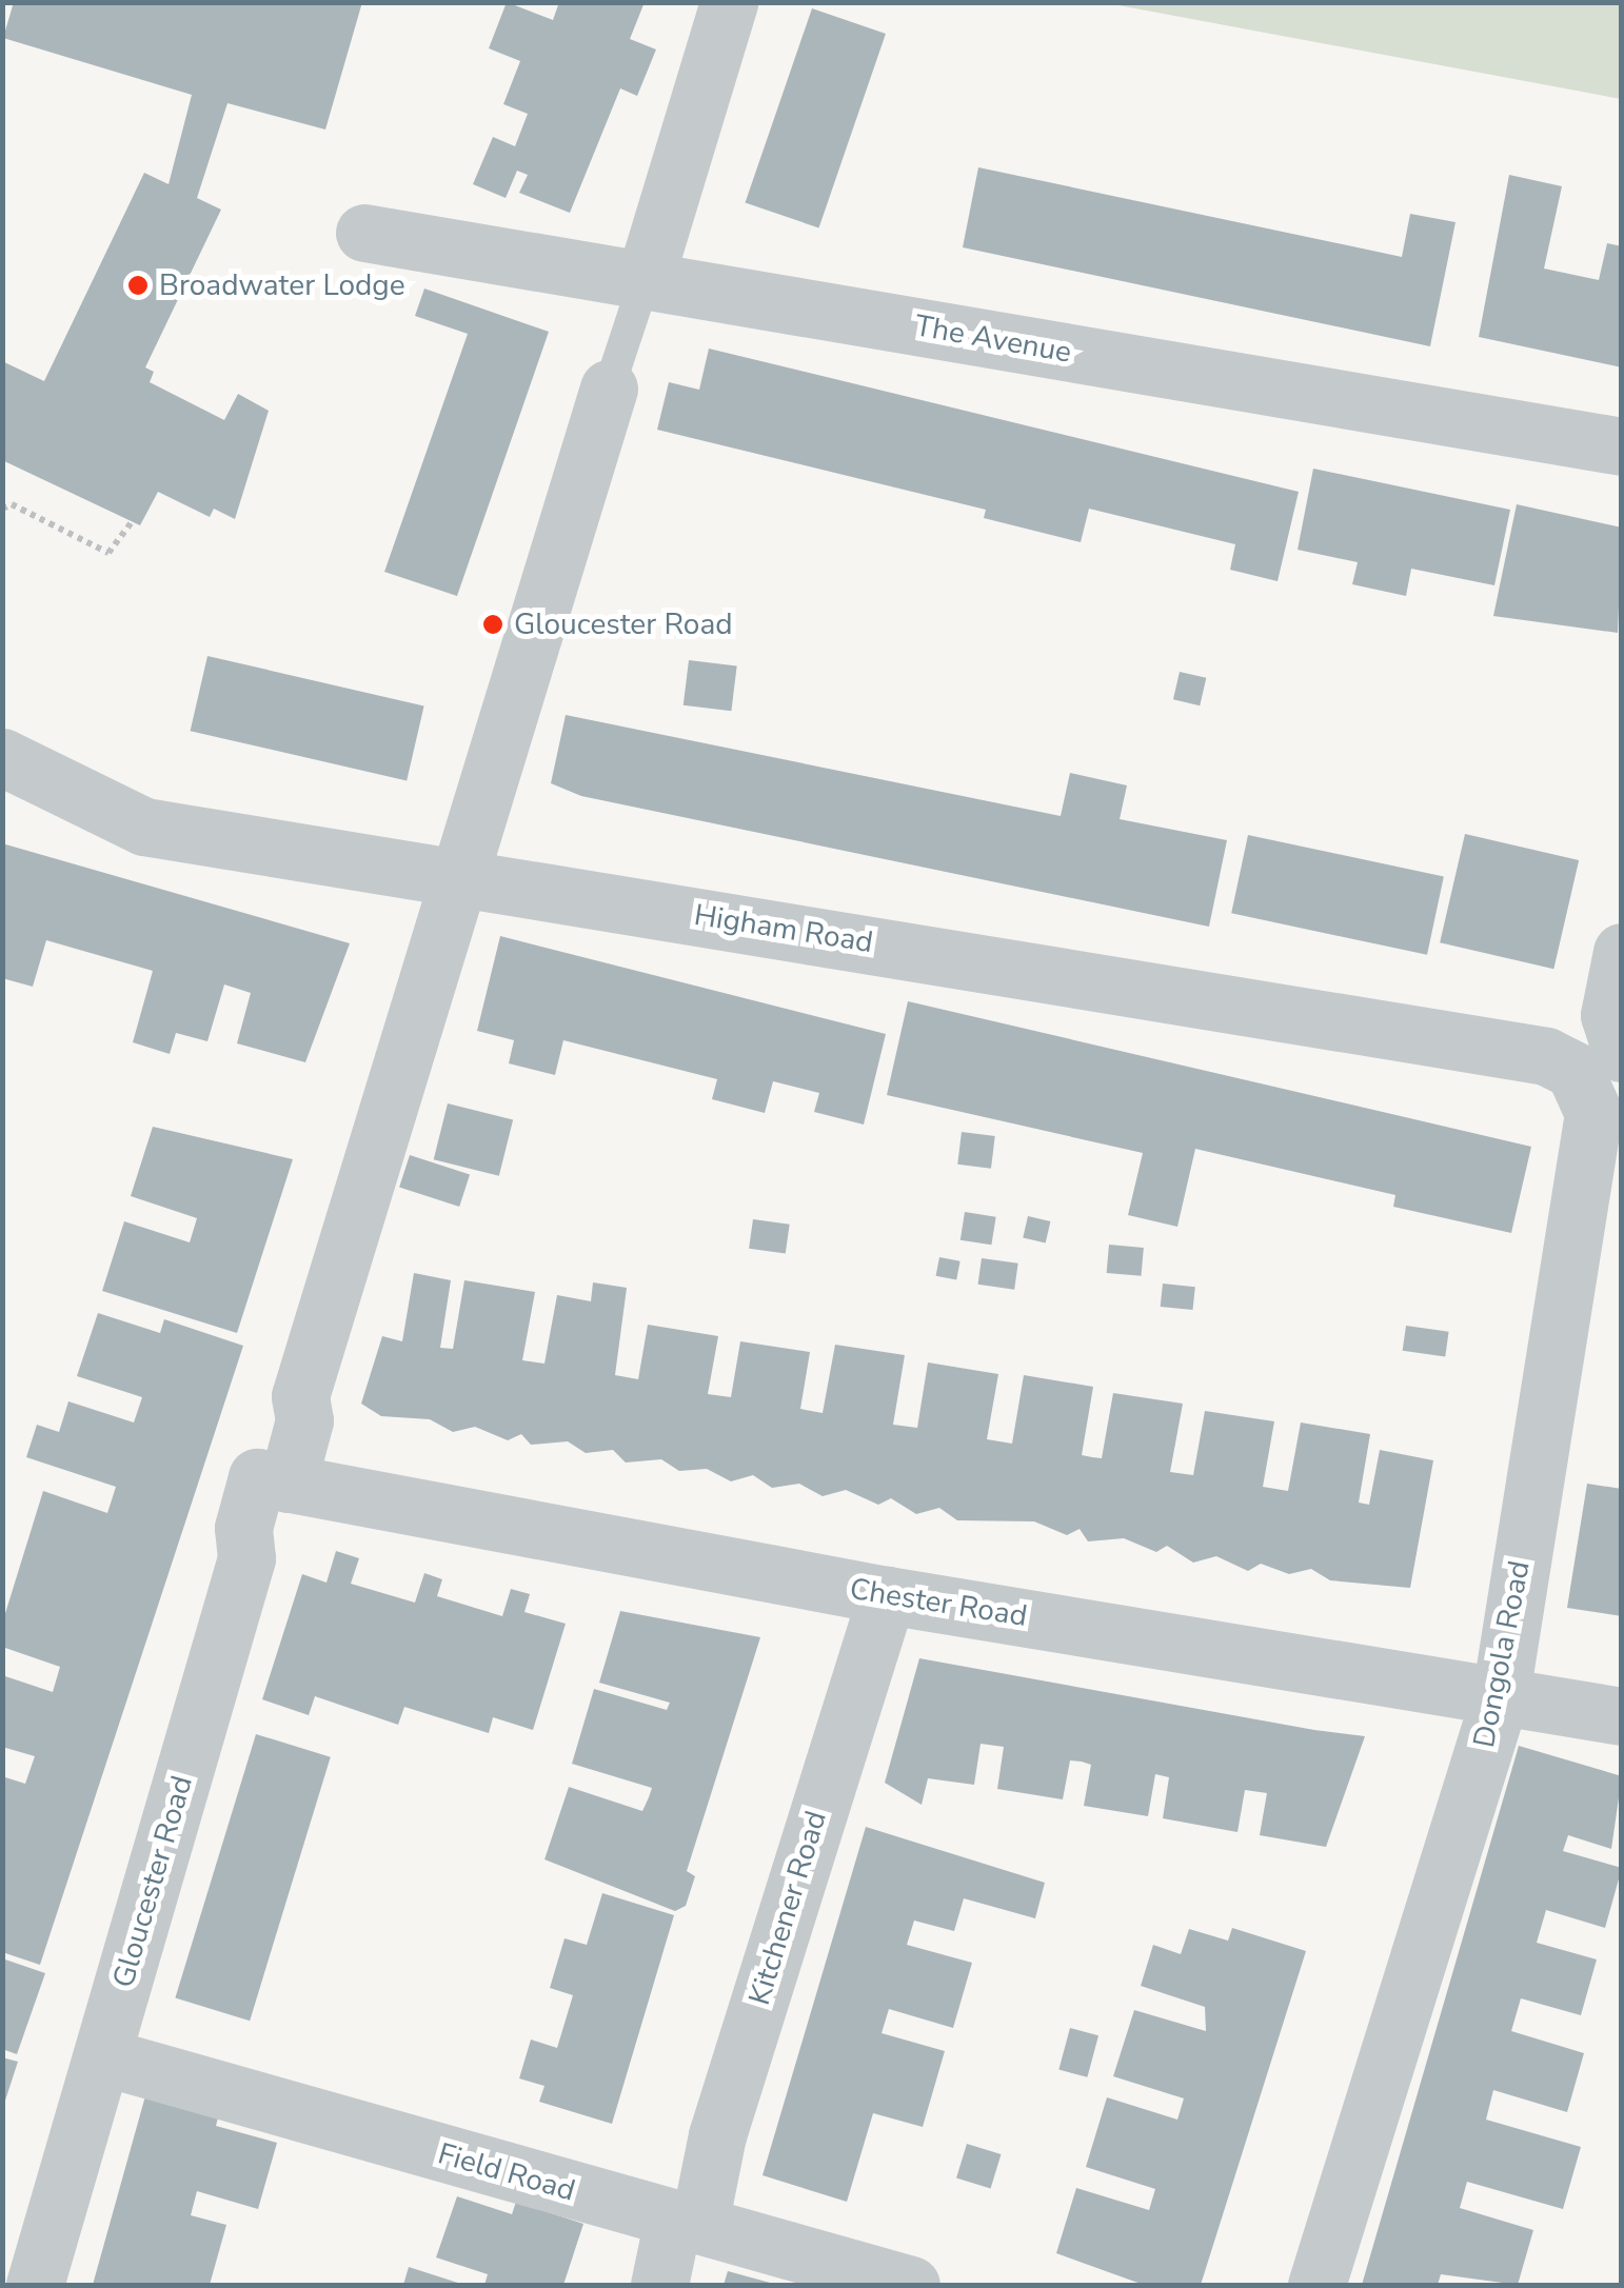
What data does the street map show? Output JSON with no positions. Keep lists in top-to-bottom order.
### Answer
{
  "streets": {
    "street": [
      "The Avenue",
      "Higham Road",
      "Chester Road",
      "Dongola Road",
      "Gloucester Road",
      "Kitchener Road",
      "Field Road"
    ]
  },
  "crossings": [
    ["The Avenue", "Gloucester Road"],
    ["Higham Road", "Dongola Road"],
    ["Higham Road", "Gloucester Road"],
    ["Chester Road", "Dongola Road"],
    ["Chester Road", "Gloucester Road"],
    ["Chester Road", "Kitchener Road"],
    ["Gloucester Road", "Field Road"],
    ["Kitchener Road", "Field Road"]
  ],
  "places": ["Broadwater Lodge", "Gloucester Road"]
}
